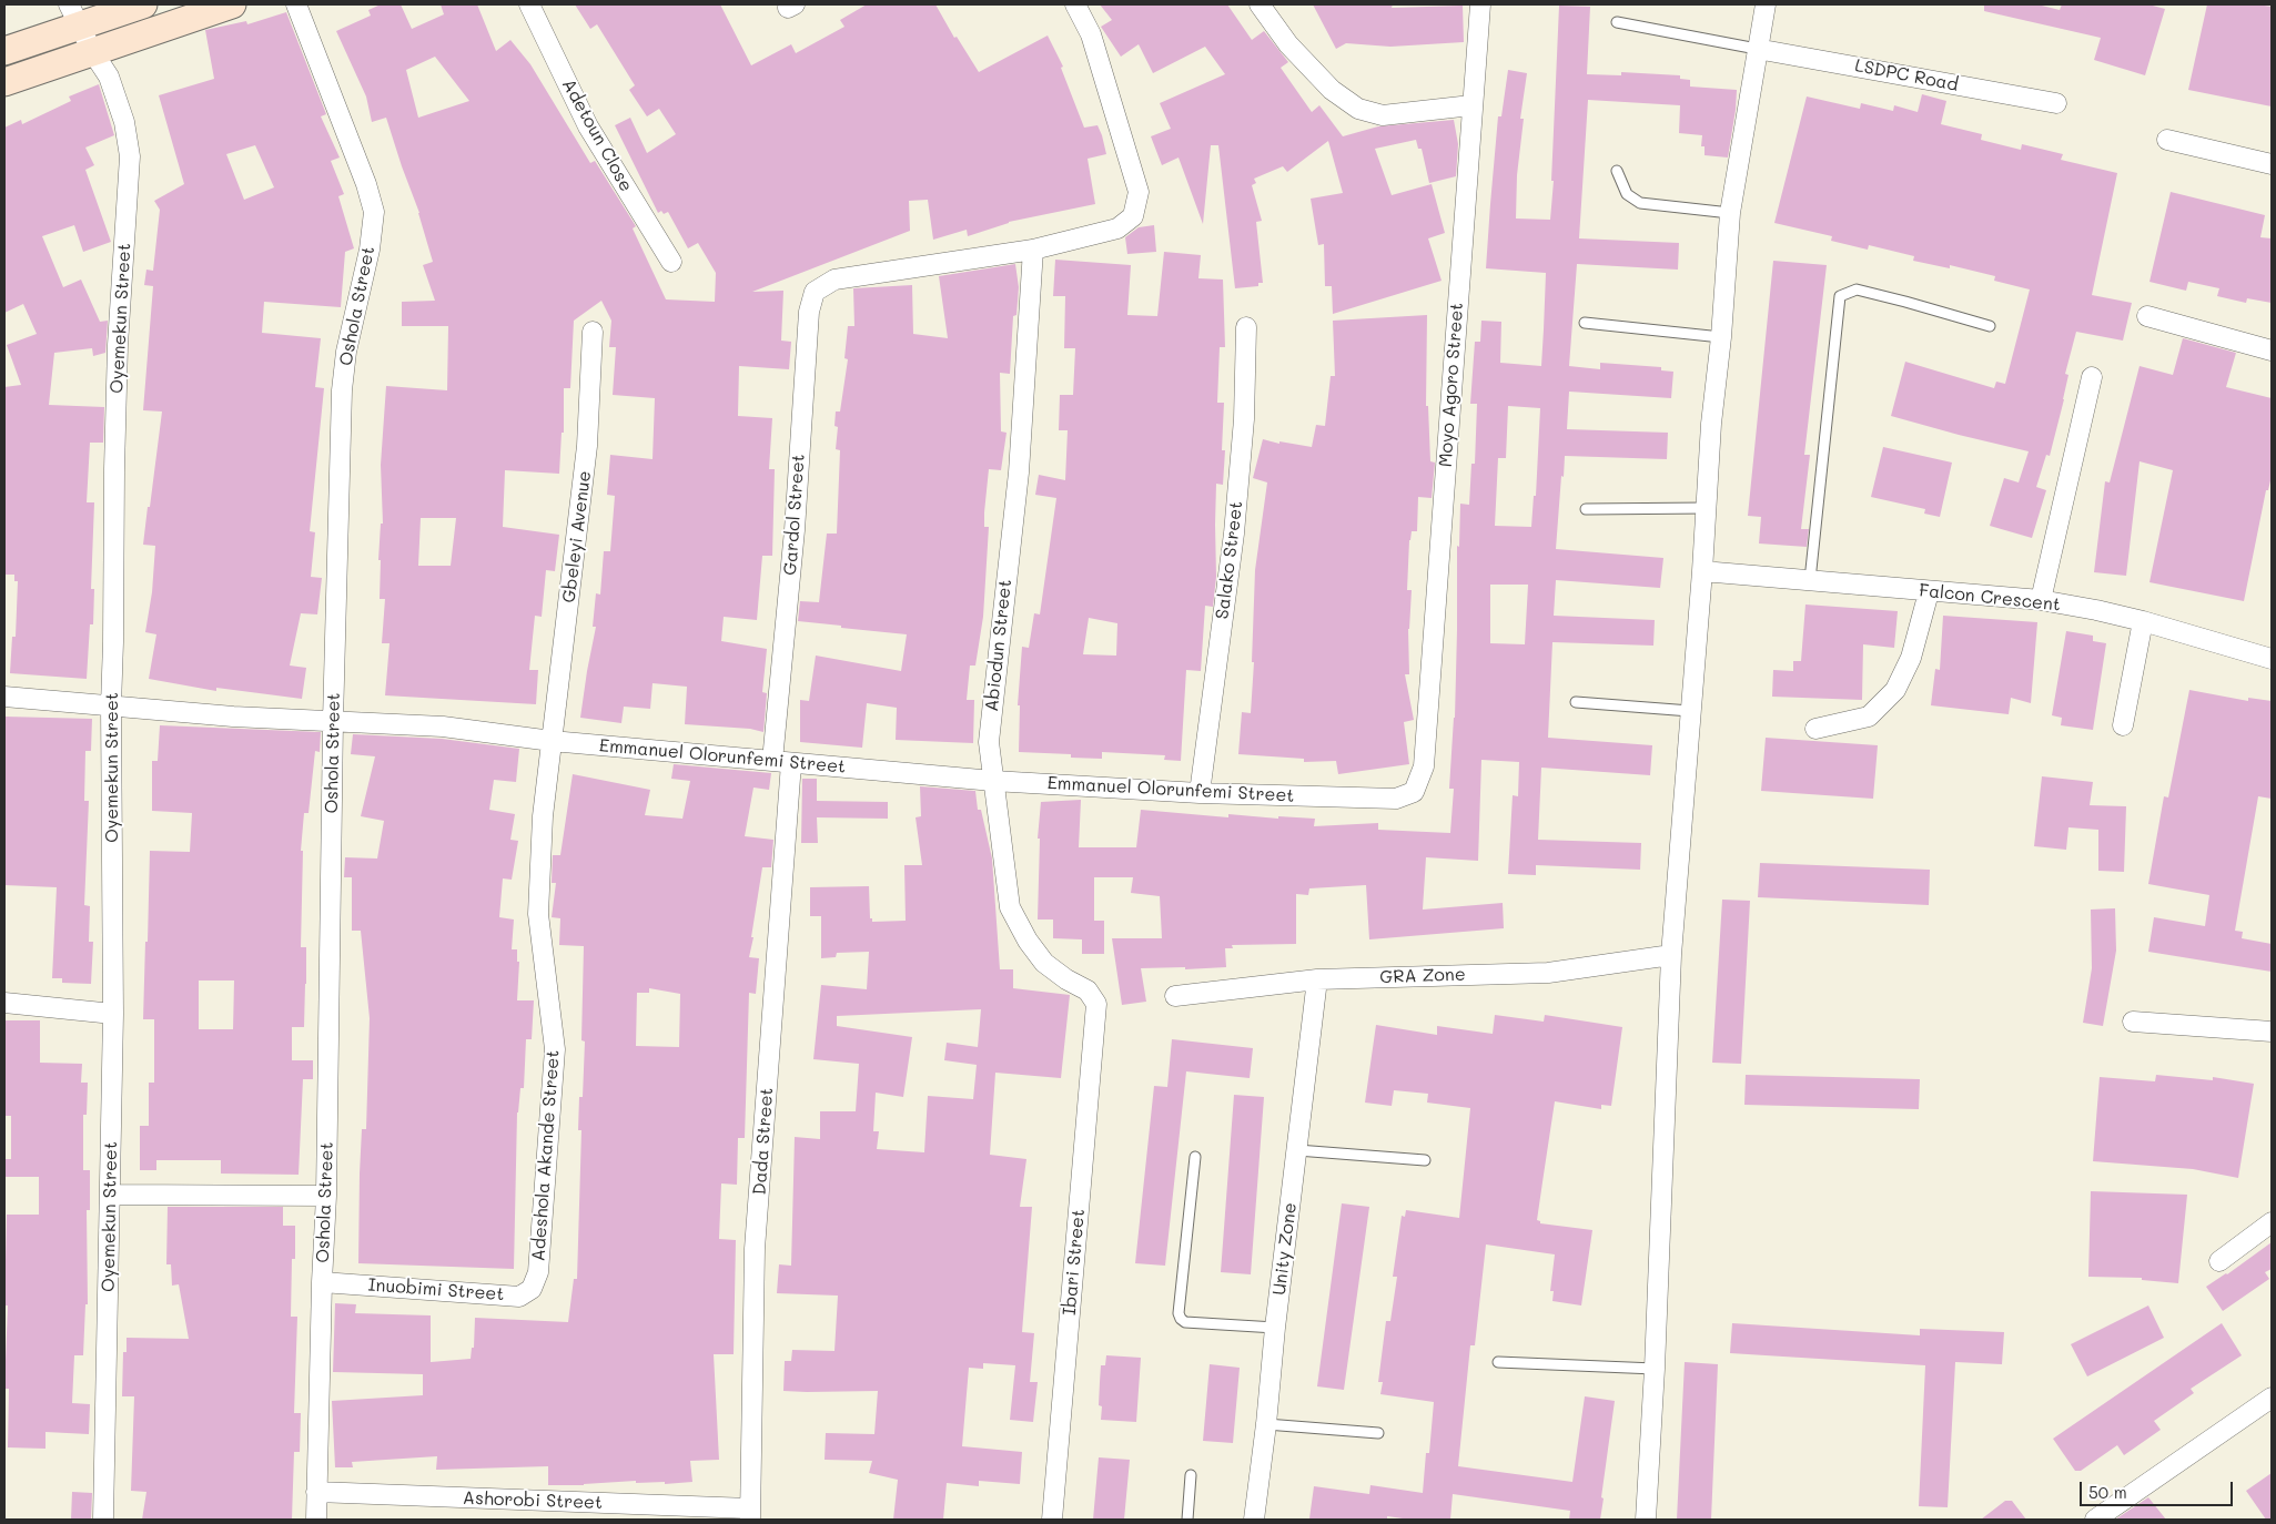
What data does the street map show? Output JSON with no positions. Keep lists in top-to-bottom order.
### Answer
{
  "streets": {
    "street": [
      "LSDPC Road",
      "Adetoun Close",
      "Oshola Street",
      "Oyemekun Street",
      "Moyo Agoro Street",
      "Gardol Street",
      "Gbeleyi Avenue",
      "Salako Street",
      "Falcon Crescent",
      "Abiodun Street",
      "Emmanuel Olorunfemi Street",
      "GRA Zone",
      "Dada Street",
      "Adeshola Akande Street",
      "Unity Zone",
      "Ibari Street",
      "Inuobimi Street",
      "Ashorobi Street"
    ]
  },
  "crossings": [
    ["Oshola Street", "Emmanuel Olorunfemi Street"],
    ["Oshola Street", "Inuobimi Street"],
    ["Oshola Street", "Ashorobi Street"],
    ["Oyemekun Street", "Emmanuel Olorunfemi Street"],
    ["Moyo Agoro Street", "Emmanuel Olorunfemi Street"],
    ["Gardol Street", "Abiodun Street"],
    ["Gardol Street", "Emmanuel Olorunfemi Street"],
    ["Gardol Street", "Dada Street"],
    ["Gbeleyi Avenue", "Emmanuel Olorunfemi Street"],
    ["Gbeleyi Avenue", "Adeshola Akande Street"],
    ["Salako Street", "Emmanuel Olorunfemi Street"],
    ["Abiodun Street", "Emmanuel Olorunfemi Street"],
    ["Abiodun Street", "Ibari Street"],
    ["Emmanuel Olorunfemi Street", "Dada Street"],
    ["Emmanuel Olorunfemi Street", "Adeshola Akande Street"],
    ["GRA Zone", "Unity Zone"],
    ["Dada Street", "Ashorobi Street"],
    ["Adeshola Akande Street", "Inuobimi Street"]
  ],
  "scale_bar": "50 m"
}
